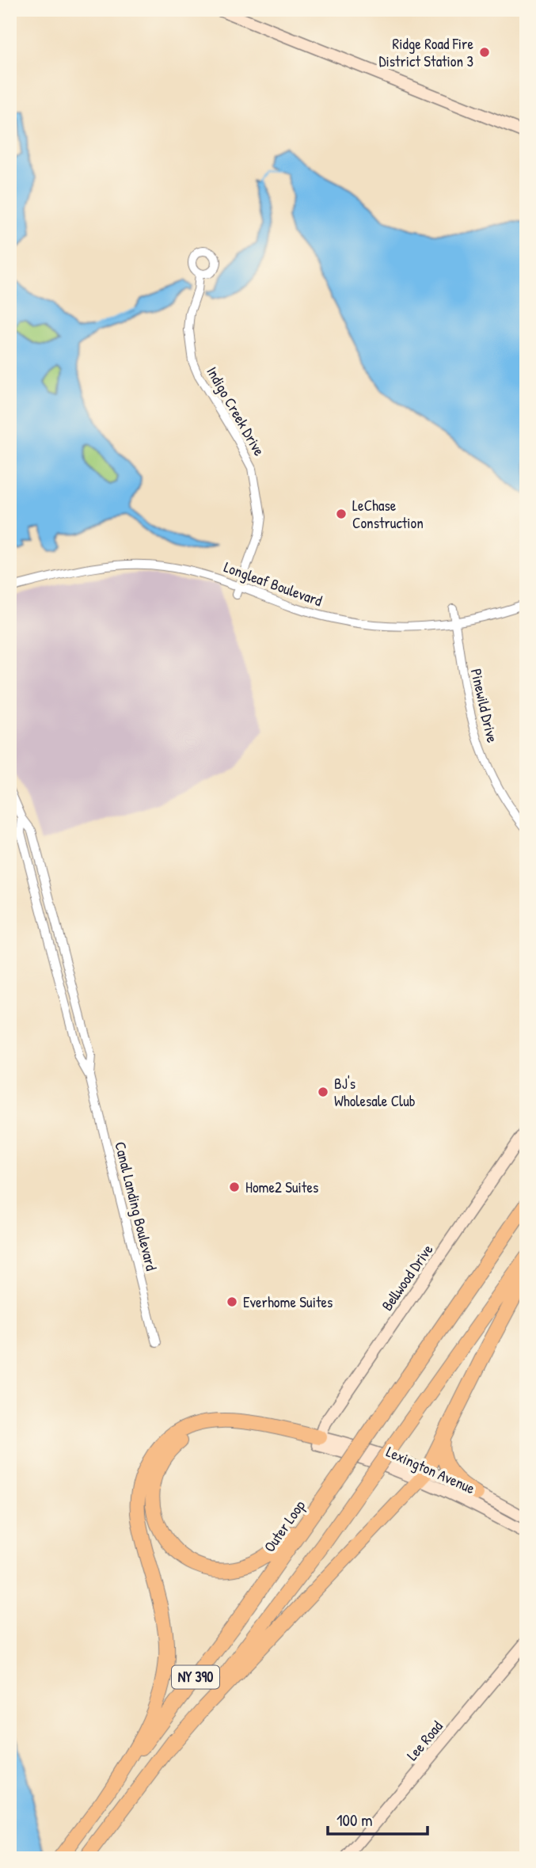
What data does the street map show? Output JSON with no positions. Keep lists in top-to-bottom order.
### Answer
{
  "streets": {
    "highway": ["Outer Loop", "NY 390"],
    "main road": ["Bellwood Drive", "Lexington Avenue", "Lee Road"],
    "street": [
      "Indigo Creek Drive",
      "Longleaf Boulevard",
      "Pinewild Drive",
      "Canal Landing Boulevard"
    ]
  },
  "crossings": [
    ["Indigo Creek Drive", "Longleaf Boulevard"],
    ["Longleaf Boulevard", "Pinewild Drive"],
    ["Bellwood Drive", "Lexington Avenue"]
  ],
  "places": [
    "Ridge Road Fire District Station 3",
    "LeChase Construction",
    "BJ's Wholesale Club",
    "Home2 Suites",
    "Everhome Suites"
  ],
  "scale_bar": "100 m"
}
